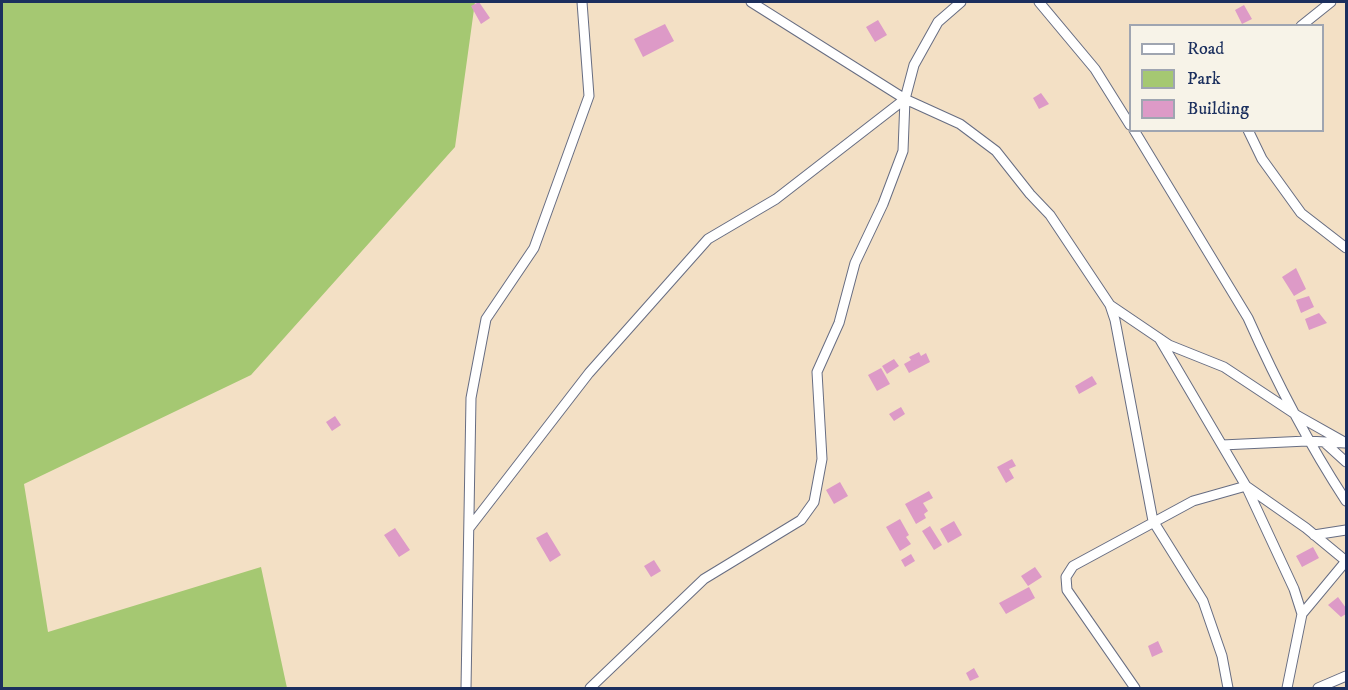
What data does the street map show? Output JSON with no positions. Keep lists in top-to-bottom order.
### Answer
{
  "legend": ["Road", "Park", "Building"]
}
